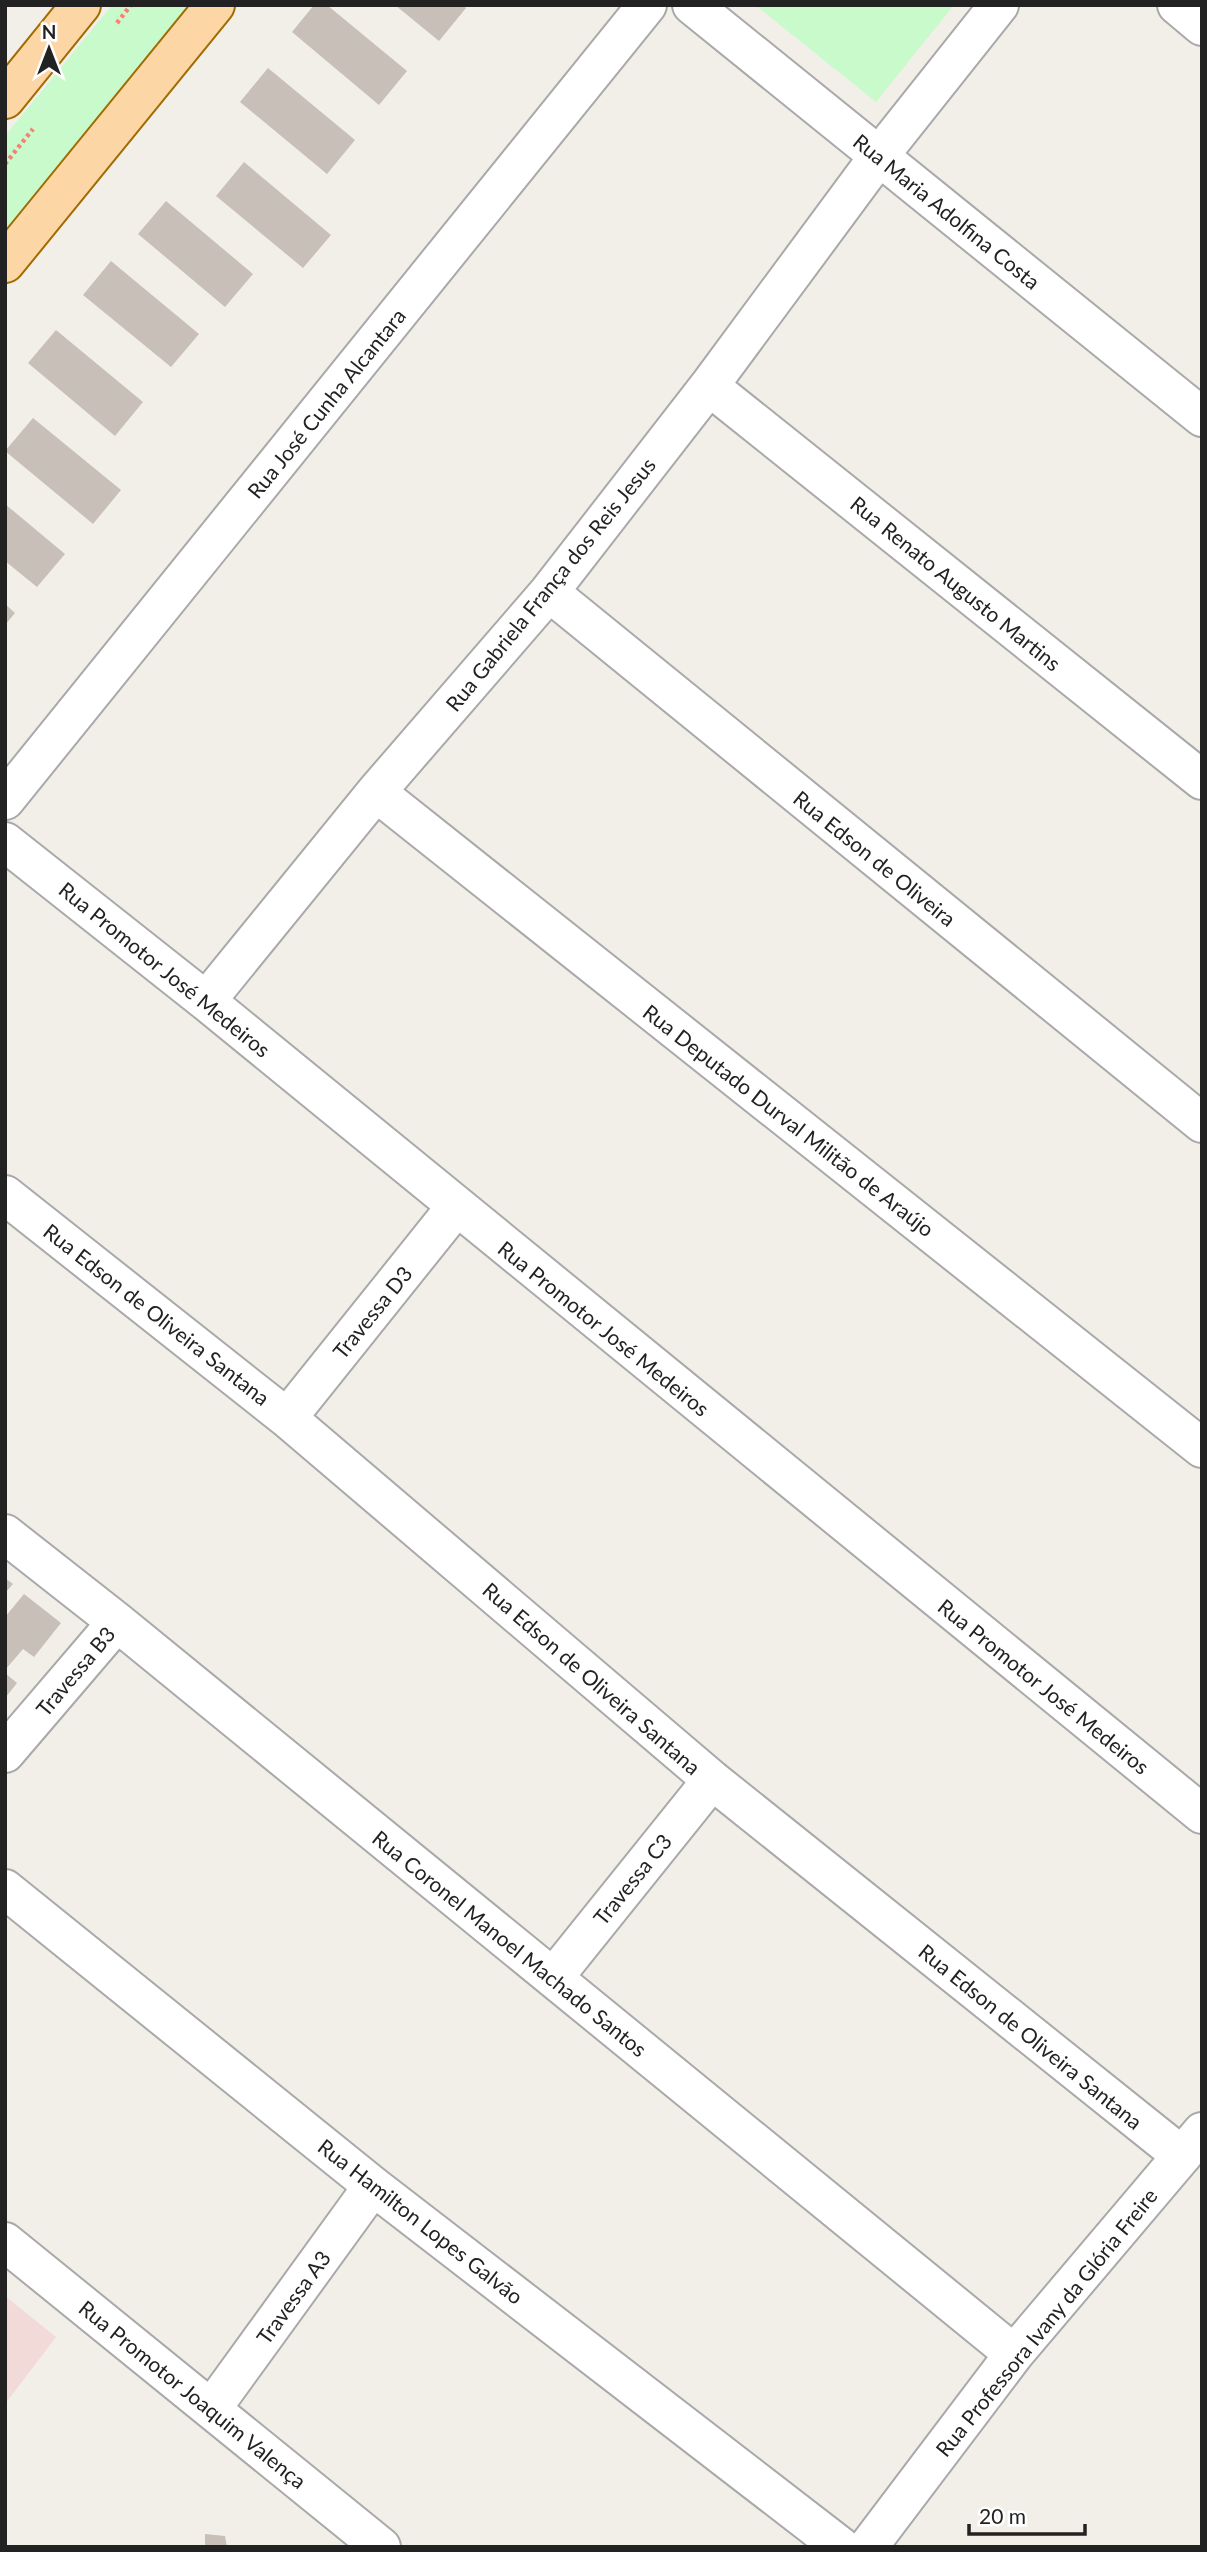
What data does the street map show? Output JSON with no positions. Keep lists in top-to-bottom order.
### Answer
{
  "streets": {
    "street": [
      "Rua Maria Adolfina Costa",
      "Rua José Cunha Alcantara",
      "Rua Renato Augusto Martins",
      "Rua Gabriela França dos Reis Jesus",
      "Rua Edson de Oliveira",
      "Rua Promotor José Medeiros",
      "Rua Deputado Durval Militão de Araújo",
      "Travessa D3",
      "Rua Edson de Oliveira Santana",
      "Travessa B3",
      "Travessa C3",
      "Rua Coronel Manoel Machado Santos",
      "Rua Hamilton Lopes Galvão",
      "Travessa A3",
      "Rua Professora Ivany da Glória Freire",
      "Rua Promotor Joaquim Valença"
    ]
  },
  "crossings": [
    ["Rua Maria Adolfina Costa", "Rua Gabriela França dos Reis Jesus"],
    ["Rua Renato Augusto Martins", "Rua Gabriela França dos Reis Jesus"],
    ["Rua Gabriela França dos Reis Jesus", "Rua Edson de Oliveira"],
    ["Rua Gabriela França dos Reis Jesus", "Rua Promotor José Medeiros"],
    ["Rua Gabriela França dos Reis Jesus", "Rua Deputado Durval Militão de Araújo"],
    ["Rua Promotor José Medeiros", "Travessa D3"],
    ["Travessa D3", "Rua Edson de Oliveira Santana"],
    ["Rua Edson de Oliveira Santana", "Travessa C3"],
    ["Rua Edson de Oliveira Santana", "Rua Professora Ivany da Glória Freire"],
    ["Travessa B3", "Rua Coronel Manoel Machado Santos"],
    ["Travessa C3", "Rua Coronel Manoel Machado Santos"],
    ["Rua Coronel Manoel Machado Santos", "Rua Professora Ivany da Glória Freire"],
    ["Rua Hamilton Lopes Galvão", "Travessa A3"],
    ["Travessa A3", "Rua Promotor Joaquim Valença"]
  ],
  "scale_bar": "20 m",
  "north": "top"
}
